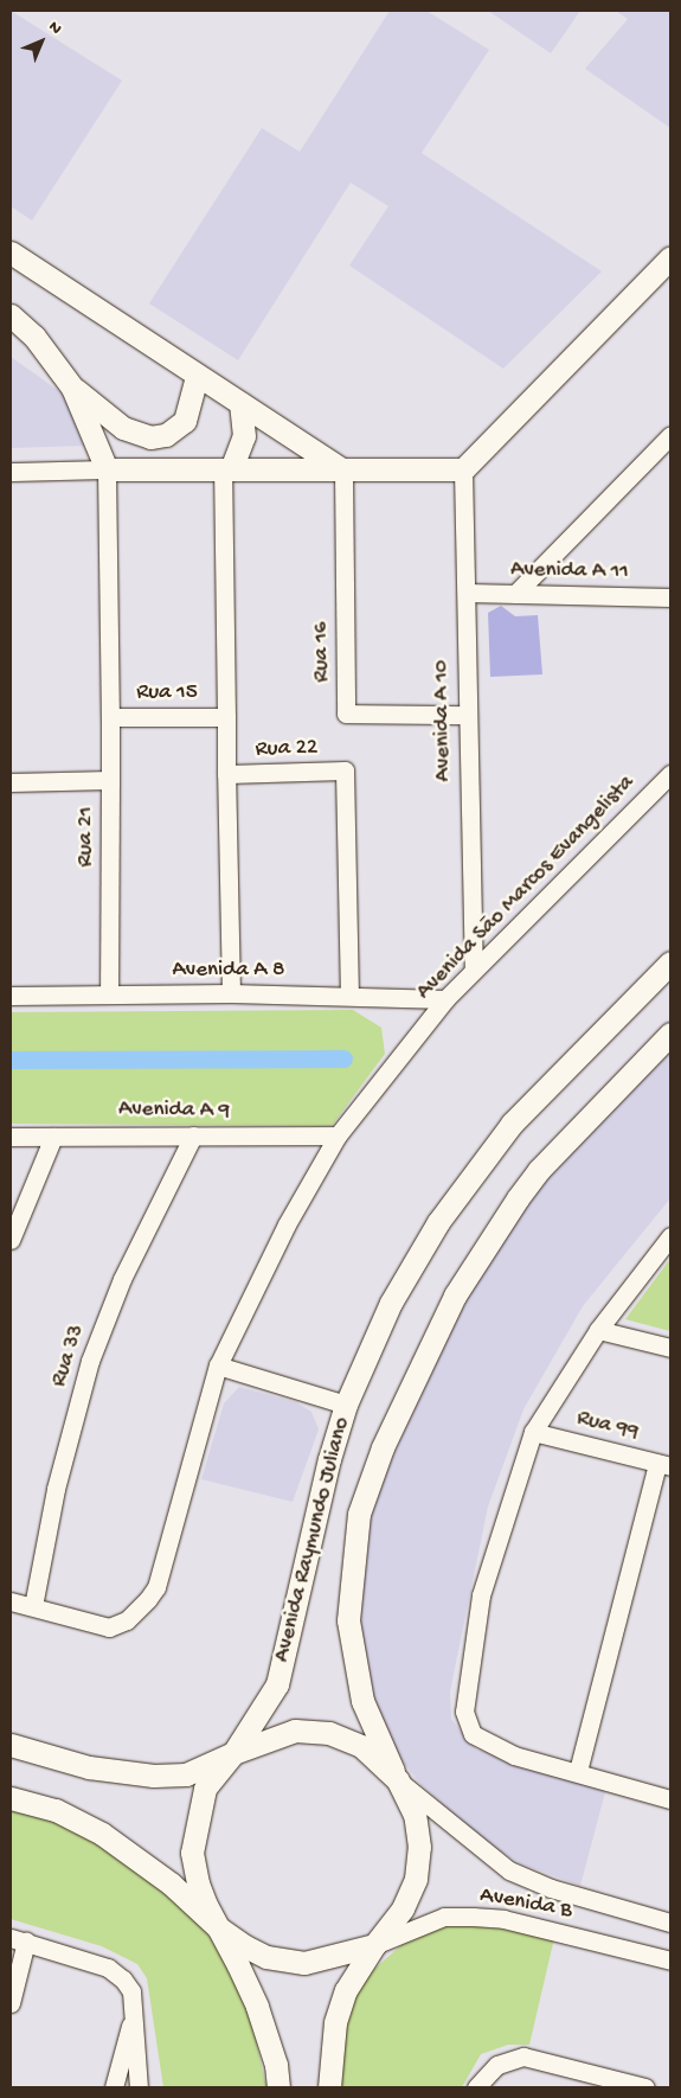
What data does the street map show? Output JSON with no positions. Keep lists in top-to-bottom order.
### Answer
{
  "streets": {
    "main road": ["Avenida Raymundo Juliano"],
    "street": [
      "Avenida A 11",
      "Rua 16",
      "Rua 15",
      "Avenida A 10",
      "Rua 22",
      "Rua 21",
      "Avenida São Marcos Evangelista",
      "Avenida A 8",
      "Avenida A 9",
      "Rua 33",
      "Rua 99",
      "Avenida B"
    ]
  },
  "crossings": [
    ["Avenida A 11", "Avenida A 10"],
    ["Rua 16", "Avenida A 10"],
    ["Avenida A 10", "Avenida São Marcos Evangelista"],
    ["Rua 22", "Avenida A 8"],
    ["Rua 21", "Avenida A 8"],
    ["Avenida São Marcos Evangelista", "Avenida A 8"],
    ["Avenida São Marcos Evangelista", "Avenida A 9"],
    ["Avenida São Marcos Evangelista", "Rua 33"],
    ["Avenida A 9", "Rua 33"],
    ["Avenida Raymundo Juliano", "Avenida B"]
  ],
  "north": "top right"
}
